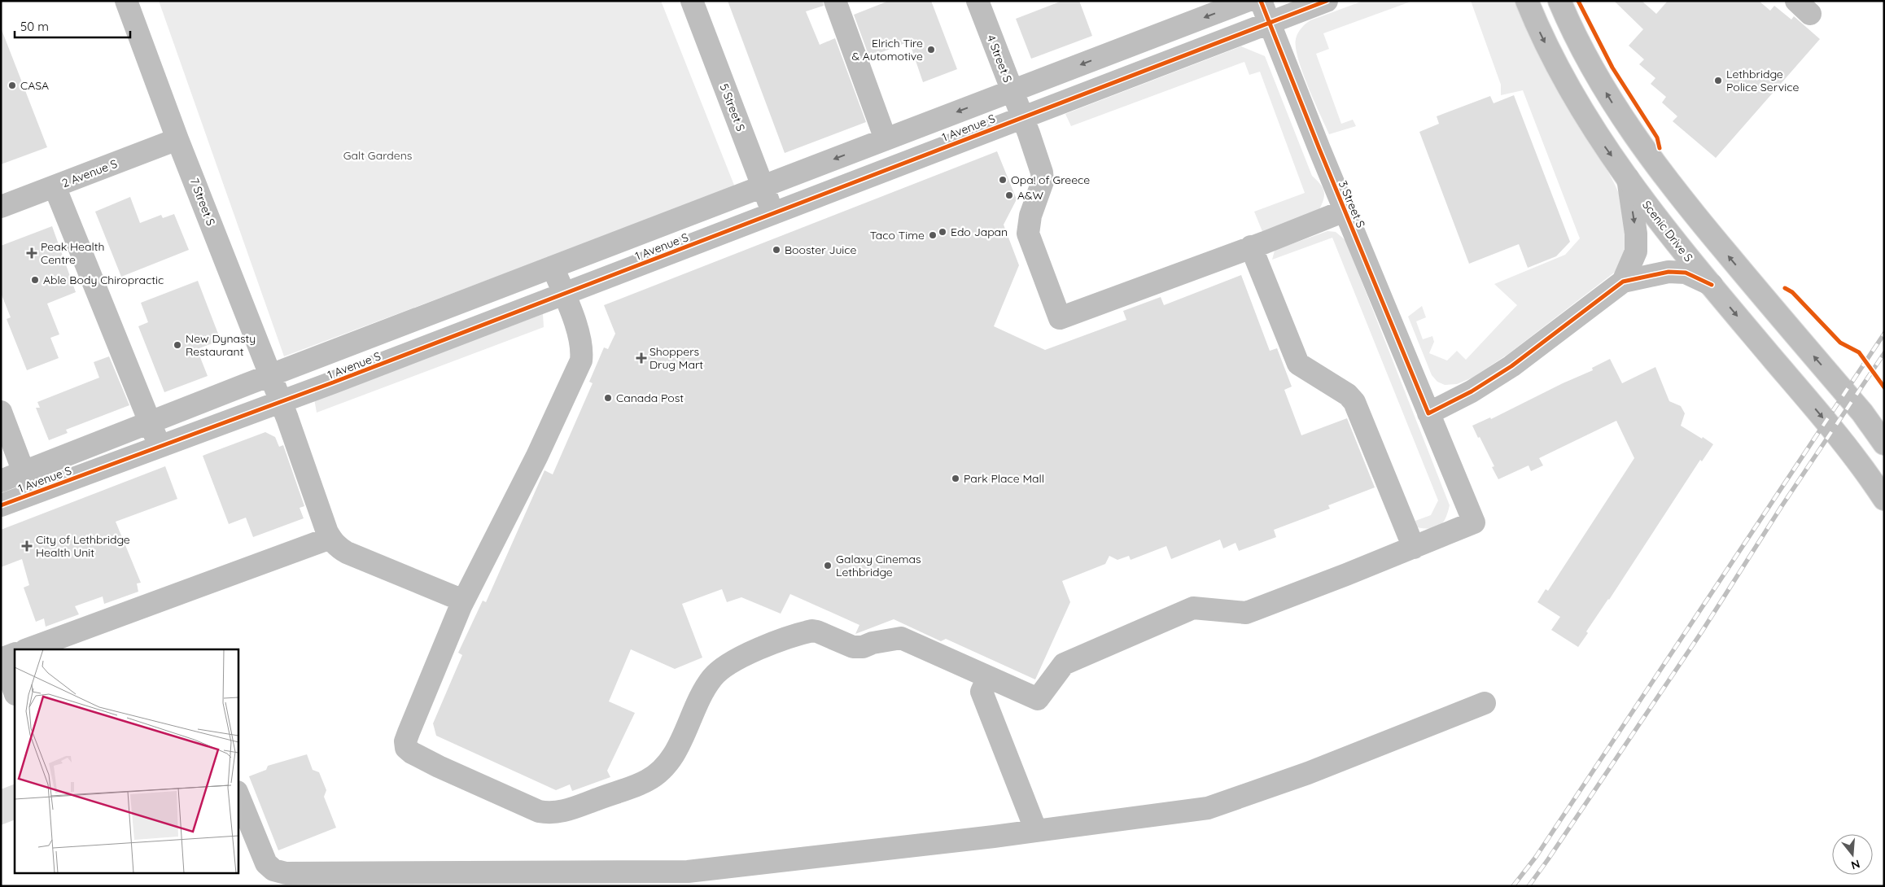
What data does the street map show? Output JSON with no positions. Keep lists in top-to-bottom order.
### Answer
{
  "streets": {
    "street": [
      "4 Street S",
      "5 Street S",
      "1 Avenue S",
      "2 Avenue S",
      "7 Street S",
      "3 Street S",
      "Scenic Drive S"
    ]
  },
  "crossings": [
    ["4 Street S", "1 Avenue S"],
    ["5 Street S", "1 Avenue S"],
    ["1 Avenue S", "7 Street S"],
    ["1 Avenue S", "3 Street S"],
    ["2 Avenue S", "7 Street S"]
  ],
  "parks": ["Galt Gardens"],
  "places": {
    "other": [
      "Elrich Tire & Automotive",
      "Lethbridge Police Service",
      "CASA",
      "Opa! of Greece",
      "A&W",
      "Edo Japan",
      "Taco Time",
      "Booster Juice",
      "Able Body Chiropractic",
      "New Dynasty Restaurant",
      "Canada Post",
      "Park Place Mall",
      "Galaxy Cinemas Lethbridge"
    ],
    "health": ["Peak Health Centre", "Shoppers Drug Mart", "City of Lethbridge Health Unit"]
  },
  "scale_bar": "50 m",
  "north": "bottom"
}
